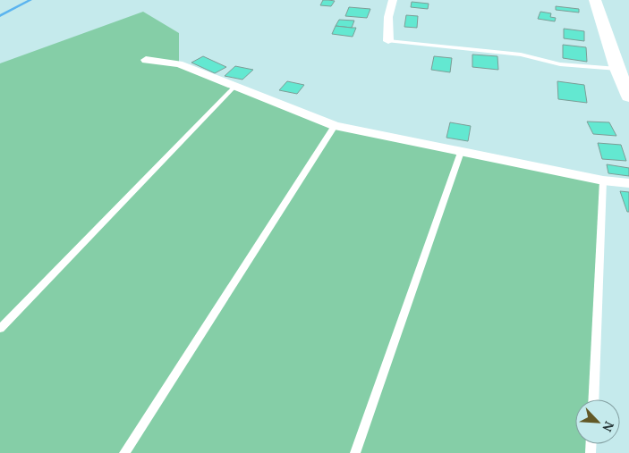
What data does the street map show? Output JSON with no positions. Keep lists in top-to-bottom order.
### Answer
{
  "north": "bottom right"
}
